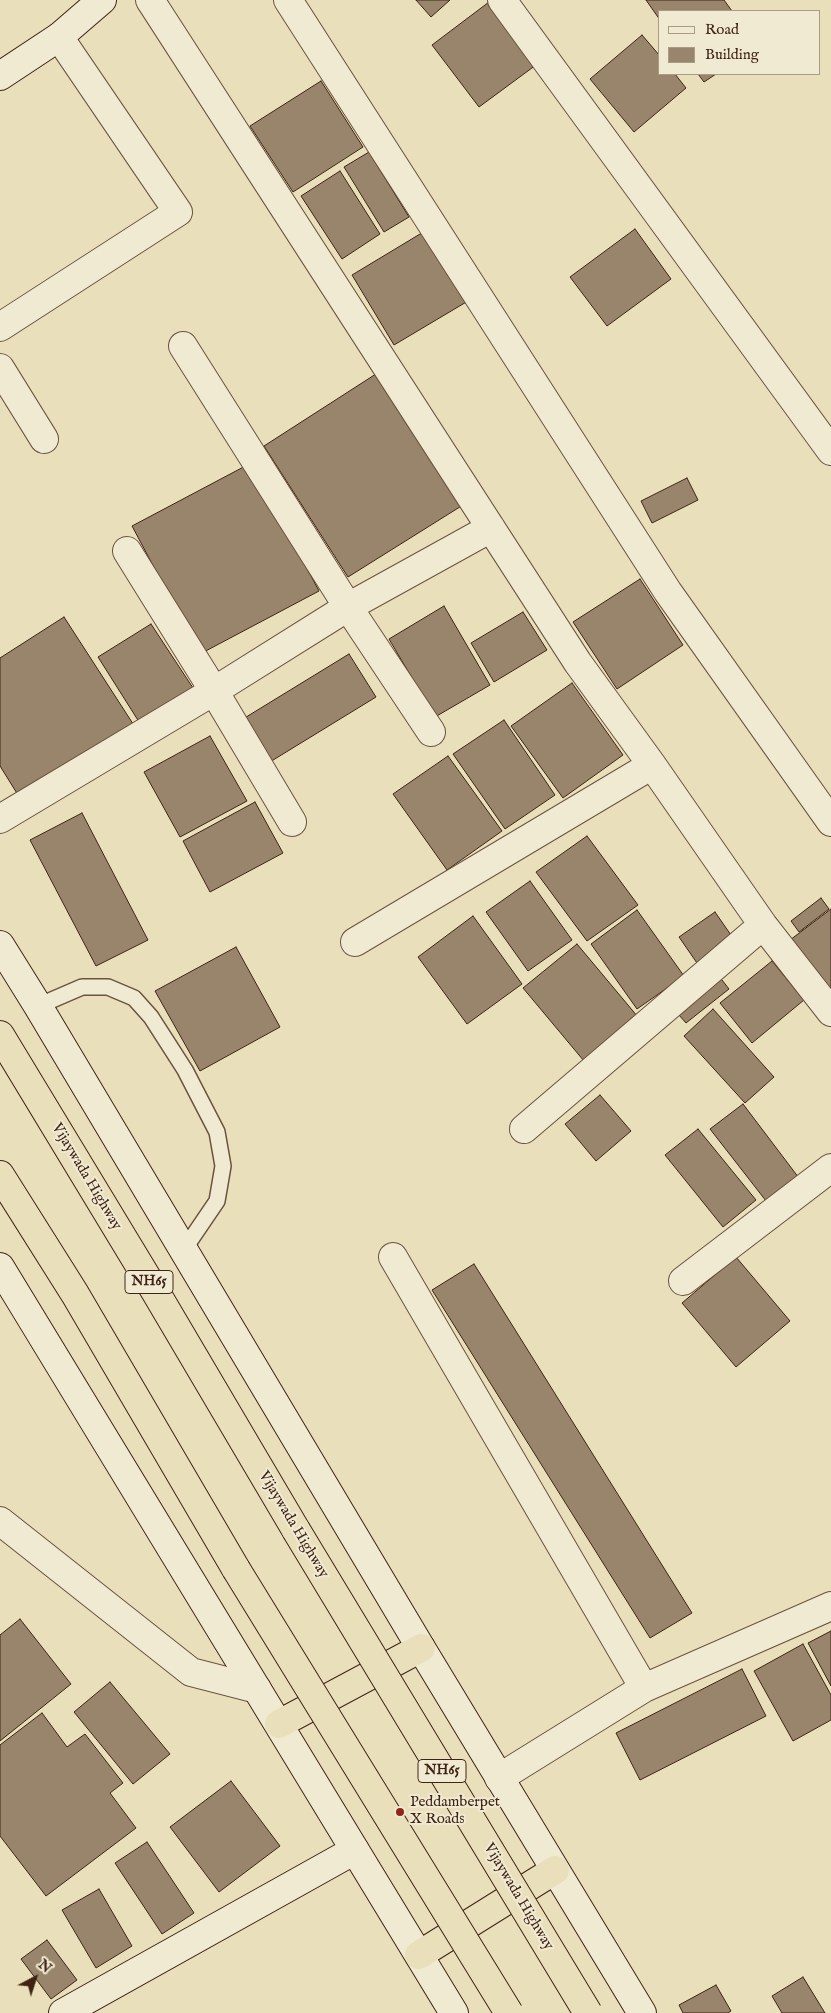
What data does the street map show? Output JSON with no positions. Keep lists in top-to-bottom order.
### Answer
{
  "streets": {
    "highway": ["Vijaywada Highway", "NH65"]
  },
  "places": ["Peddamberpet X Roads"],
  "legend": ["Road", "Building"],
  "north": "top right"
}
